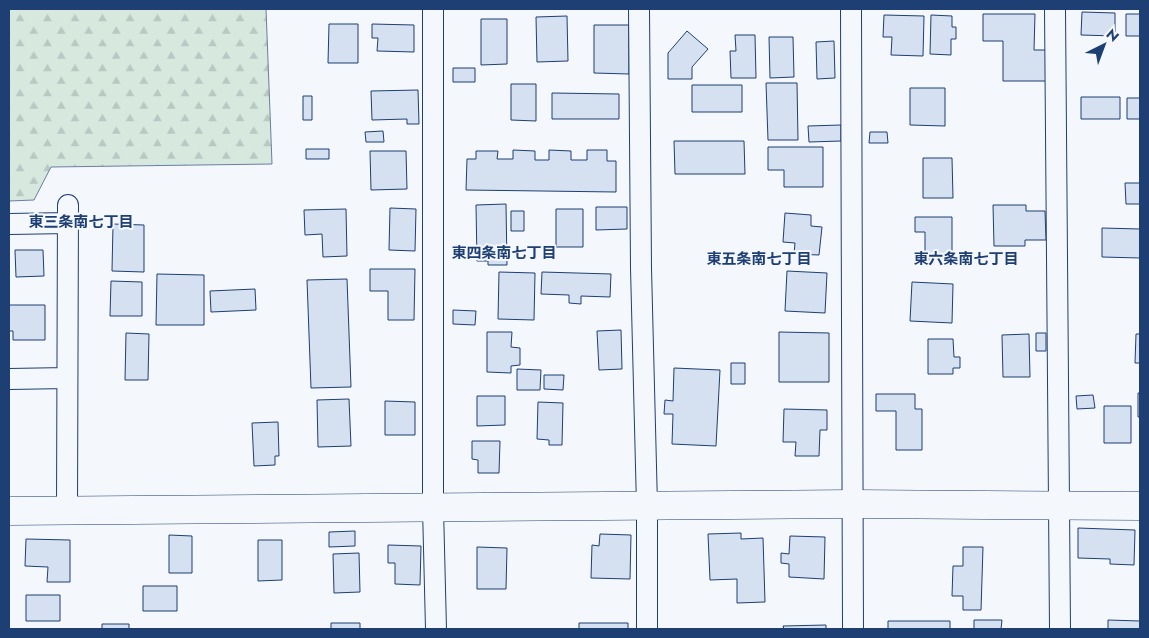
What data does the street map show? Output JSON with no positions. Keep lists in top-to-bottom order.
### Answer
{
  "districts": [
    "東三条南七丁目",
    "東四条南七丁目",
    "東五条南七丁目",
    "東六条南七丁目"
  ],
  "north": "top right"
}
